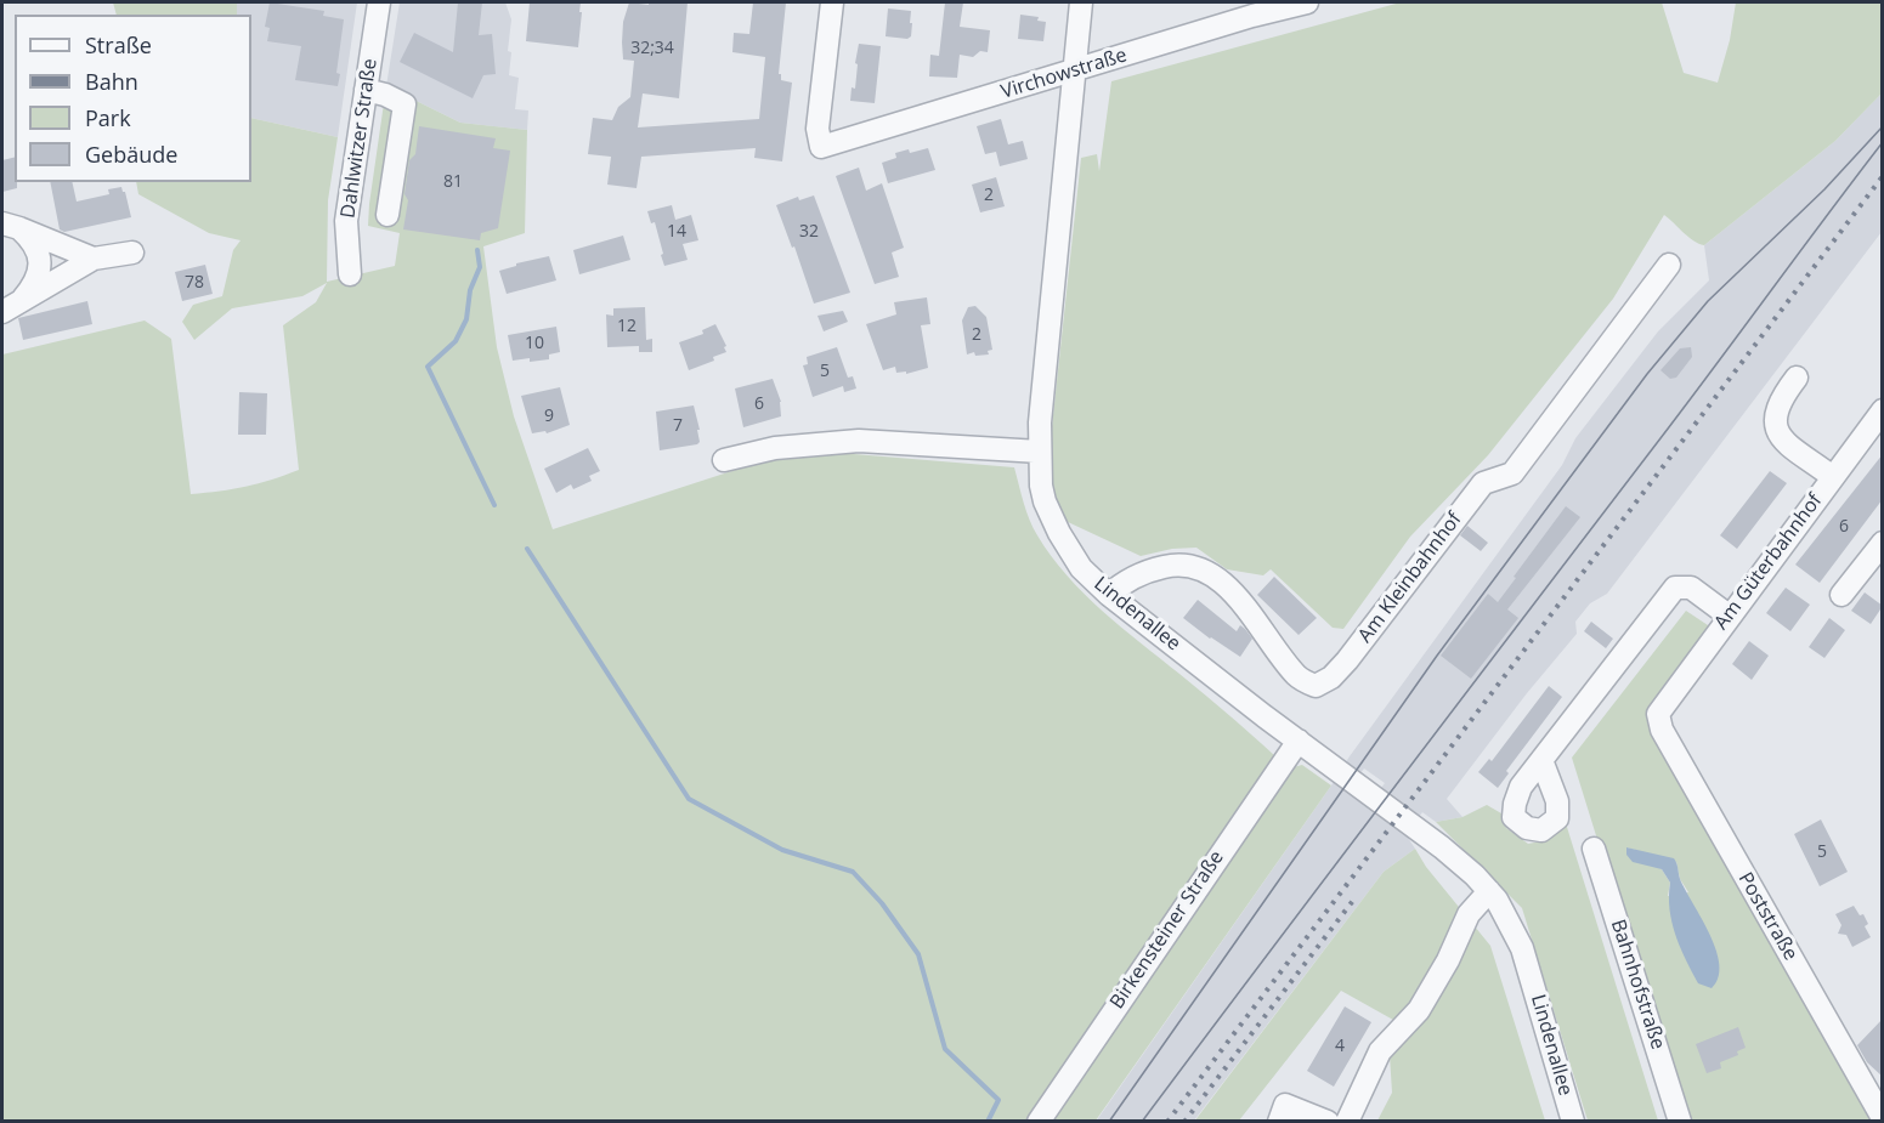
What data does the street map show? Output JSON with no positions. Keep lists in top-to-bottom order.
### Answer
{
  "streets": {
    "street": [
      "Virchowstraße",
      "Dahlwitzer Straße",
      "Am Güterbahnhof",
      "Am Kleinbahnhof",
      "Lindenallee",
      "Poststraße",
      "Birkensteiner Straße",
      "Bahnhofstraße"
    ]
  },
  "crossings": [
    ["Virchowstraße", "Lindenallee"],
    ["Am Güterbahnhof", "Poststraße"],
    ["Am Kleinbahnhof", "Lindenallee"],
    ["Lindenallee", "Birkensteiner Straße"]
  ],
  "house_numbers": [
    "32;34",
    "81",
    "2",
    "14",
    "32",
    "78",
    "12",
    "2",
    "10",
    "5",
    "6",
    "9",
    "7",
    "6",
    "5",
    "4"
  ],
  "legend": [
    "Straße",
    "Bahn",
    "Park",
    "Gebäude"
  ]
}
